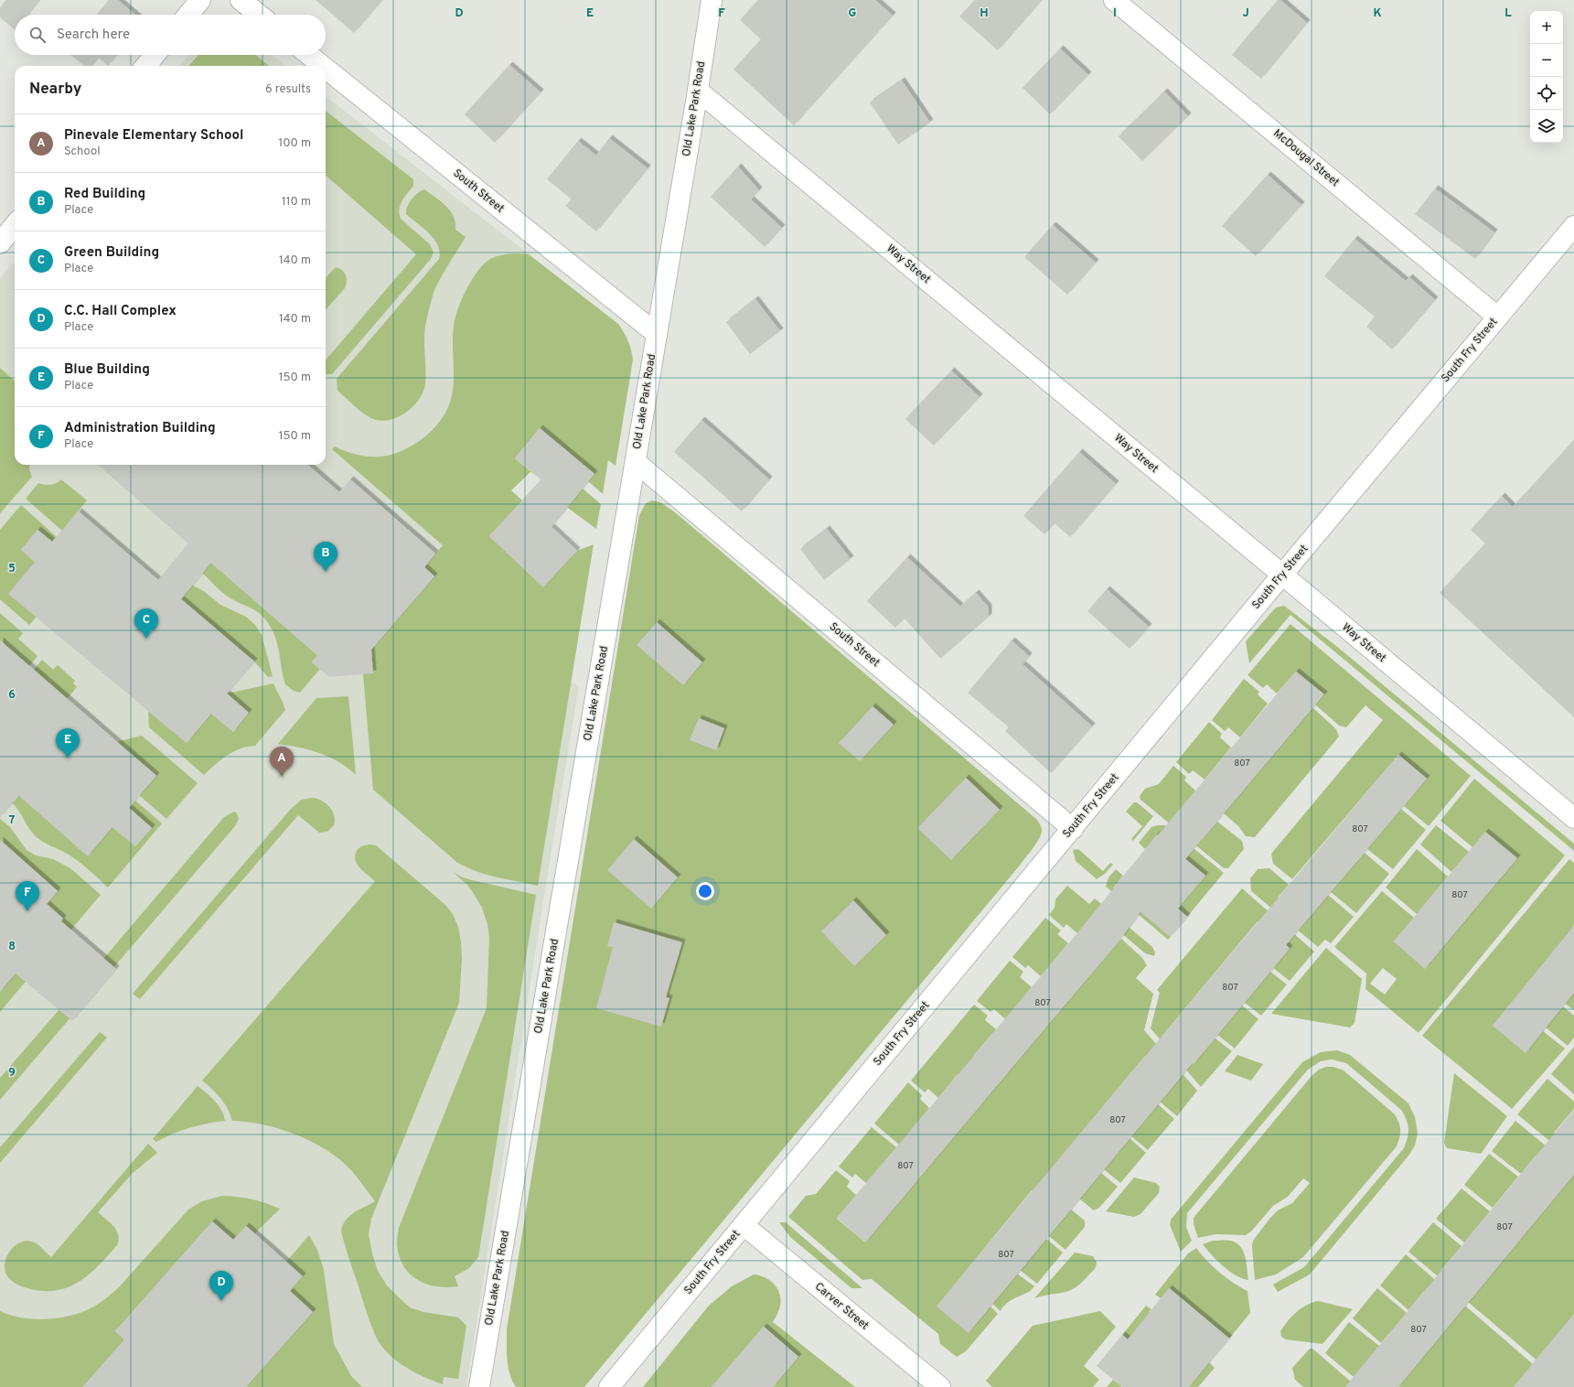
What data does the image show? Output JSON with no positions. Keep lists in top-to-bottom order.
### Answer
{
  "streets": {
    "street": [
      "Old Lake Park Road",
      "McDougal Street",
      "South Street",
      "Way Street",
      "South Fry Street",
      "Carver Street"
    ]
  },
  "crossings": [
    ["Old Lake Park Road", "South Street"],
    ["Old Lake Park Road", "Way Street"],
    ["McDougal Street", "South Fry Street"],
    ["South Street", "South Fry Street"],
    ["Way Street", "South Fry Street"],
    ["South Fry Street", "Carver Street"]
  ],
  "house_numbers": [
    "807",
    "807",
    "807",
    "807",
    "807",
    "807",
    "807",
    "807",
    "807",
    "807"
  ],
  "page": {
    "map_buttons": ["+", "−"],
    "search": "Search here",
    "heading": ["Nearby", "6 results"],
    "list": [
      {
        "mark": "A",
        "name": "Pinevale Elementary School",
        "note": "School",
        "value": "100 m"
      },
      {
        "mark": "B",
        "name": "Red Building",
        "note": "Place",
        "value": "110 m"
      },
      {
        "mark": "C",
        "name": "Green Building",
        "note": "Place",
        "value": "140 m"
      },
      {
        "mark": "D",
        "name": "C.C. Hall Complex",
        "note": "Place",
        "value": "140 m"
      },
      {
        "mark": "E",
        "name": "Blue Building",
        "note": "Place",
        "value": "150 m"
      },
      {
        "mark": "F",
        "name": "Administration Building",
        "note": "Place",
        "value": "150 m"
      }
    ],
    "pins": [
      "B",
      "C",
      "E",
      "A",
      "F",
      "D"
    ]
  },
  "grid": {
    "columns": [
      "D",
      "E",
      "F",
      "G",
      "H",
      "I",
      "J",
      "K",
      "L"
    ],
    "rows": [
      "5",
      "6",
      "7",
      "8",
      "9"
    ]
  }
}
